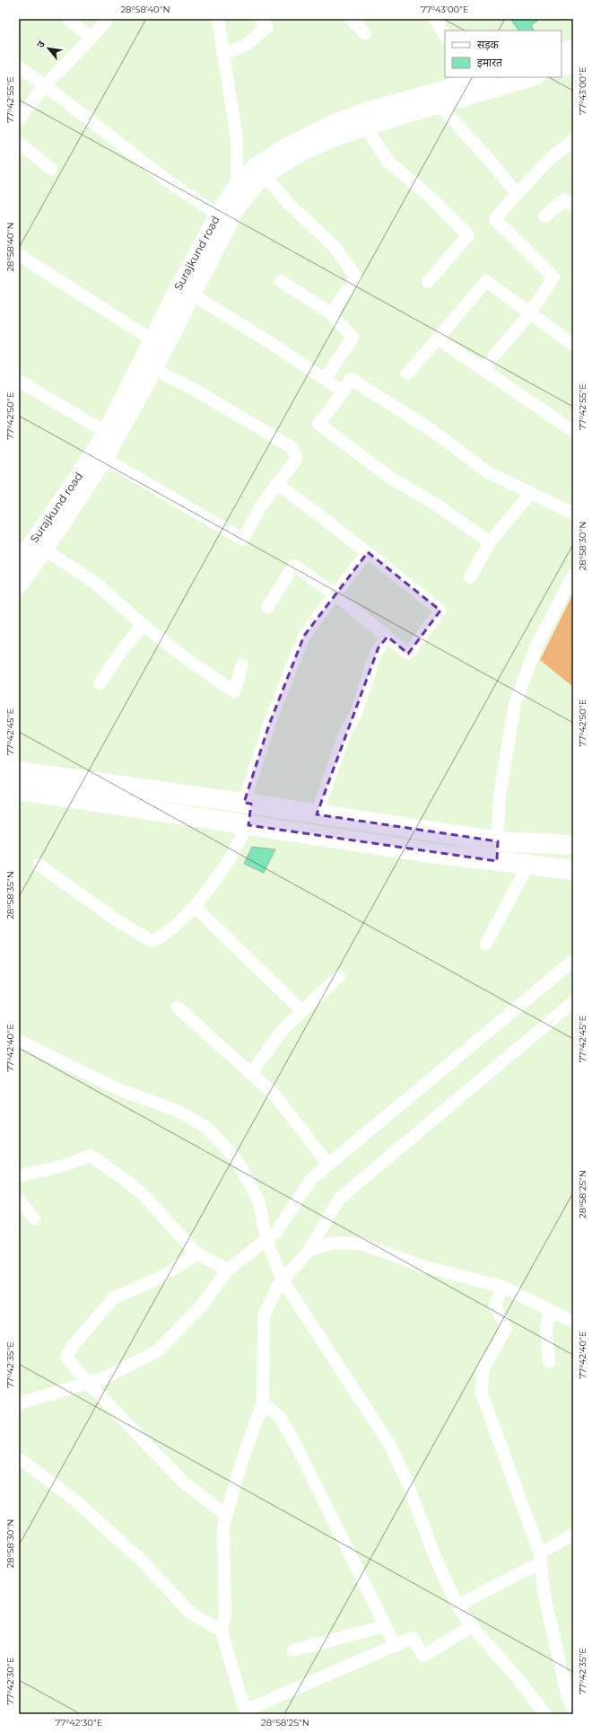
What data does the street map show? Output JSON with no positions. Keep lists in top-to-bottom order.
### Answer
{
  "streets": {
    "street": ["Surajkund road"]
  },
  "legend": ["सड़क", "इमारत"],
  "north": "top left",
  "coordinates": [
    "28°58'40\"N",
    "77°43'00\"E",
    "77°42'55\"E",
    "77°42'50\"E",
    "28°58'30\"N",
    "77°42'45\"E",
    "28°58'35\"N",
    "77°42'40\"E",
    "28°58'25\"N",
    "77°42'35\"E",
    "77°42'30\"E"
  ]
}
